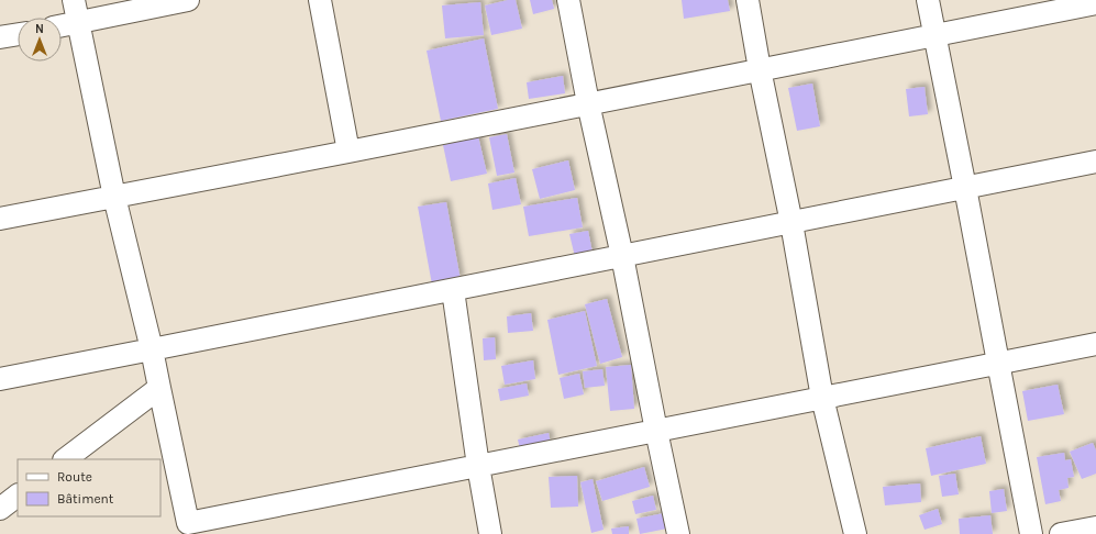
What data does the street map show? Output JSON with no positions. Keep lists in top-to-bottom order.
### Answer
{
  "legend": ["Route", "Bâtiment"],
  "north": "top"
}
